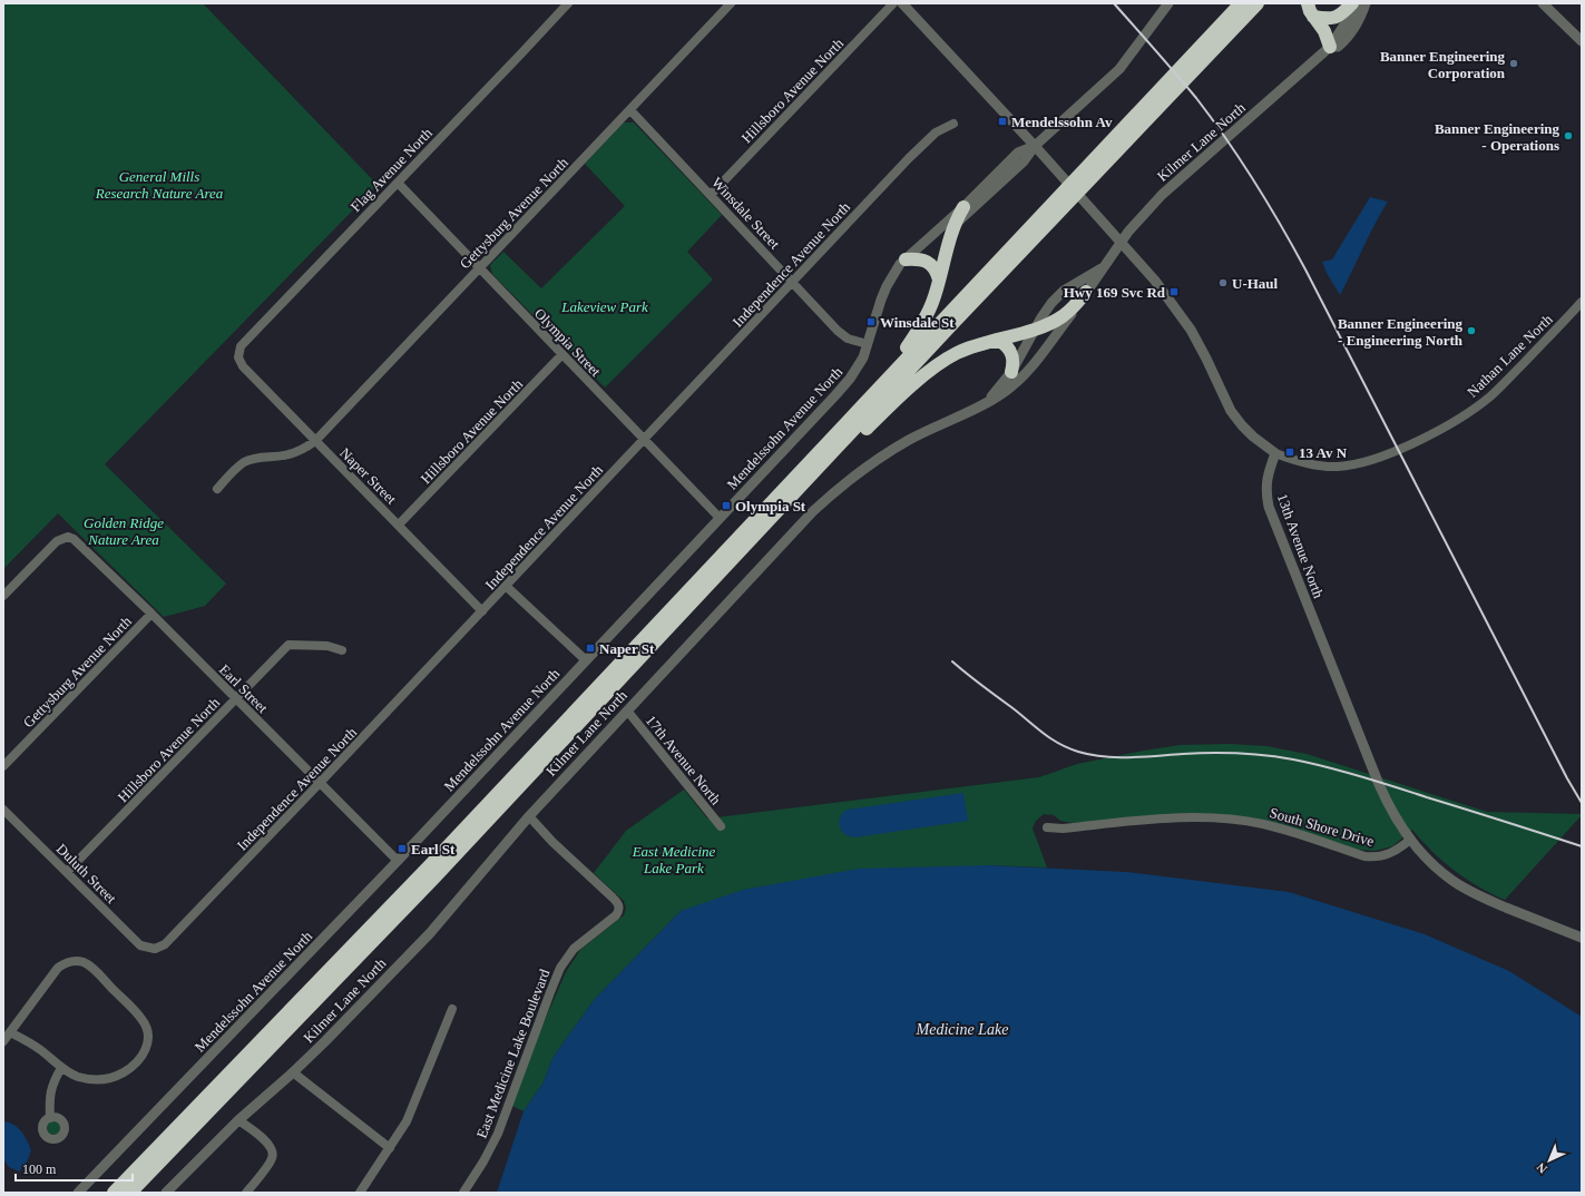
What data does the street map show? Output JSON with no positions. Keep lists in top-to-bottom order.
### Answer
{
  "streets": {
    "street": [
      "Hillsboro Avenue North",
      "Kilmer Lane North",
      "Flag Avenue North",
      "Gettysburg Avenue North",
      "Winsdale Street",
      "Independence Avenue North",
      "Olympia Street",
      "Nathan Lane North",
      "Mendelssohn Avenue North",
      "Naper Street",
      "13th Avenue North",
      "Earl Street",
      "17th Avenue North",
      "South Shore Drive",
      "Duluth Street",
      "East Medicine Lake Boulevard"
    ]
  },
  "crossings": [
    ["Hillsboro Avenue North", "Winsdale Street"],
    ["Hillsboro Avenue North", "Olympia Street"],
    ["Hillsboro Avenue North", "Naper Street"],
    ["Hillsboro Avenue North", "Earl Street"],
    ["Hillsboro Avenue North", "Duluth Street"],
    ["Kilmer Lane North", "17th Avenue North"],
    ["Kilmer Lane North", "East Medicine Lake Boulevard"],
    ["Flag Avenue North", "Olympia Street"],
    ["Flag Avenue North", "Naper Street"],
    ["Gettysburg Avenue North", "Winsdale Street"],
    ["Gettysburg Avenue North", "Olympia Street"],
    ["Gettysburg Avenue North", "Naper Street"],
    ["Gettysburg Avenue North", "Earl Street"],
    ["Winsdale Street", "Independence Avenue North"],
    ["Winsdale Street", "Mendelssohn Avenue North"],
    ["Independence Avenue North", "Olympia Street"],
    ["Independence Avenue North", "Naper Street"],
    ["Independence Avenue North", "Earl Street"],
    ["Independence Avenue North", "Duluth Street"],
    ["Olympia Street", "Mendelssohn Avenue North"],
    ["Nathan Lane North", "13th Avenue North"],
    ["Mendelssohn Avenue North", "Earl Street"],
    ["13th Avenue North", "South Shore Drive"]
  ],
  "water": ["Medicine Lake"],
  "parks": [
    "General Mills Research Nature Area",
    "Lakeview Park",
    "Golden Ridge Nature Area",
    "East Medicine Lake Park"
  ],
  "places": {
    "other": [
      "Banner Engineering Corporation",
      "Banner Engineering - Operations",
      "U-Haul",
      "Banner Engineering - Engineering North"
    ],
    "transit": [
      "Mendelssohn Av",
      "Hwy 169 Svc Rd",
      "Winsdale St",
      "13 Av N",
      "Olympia St",
      "Naper St",
      "Earl St"
    ]
  },
  "scale_bar": "100 m",
  "north": "bottom left"
}
